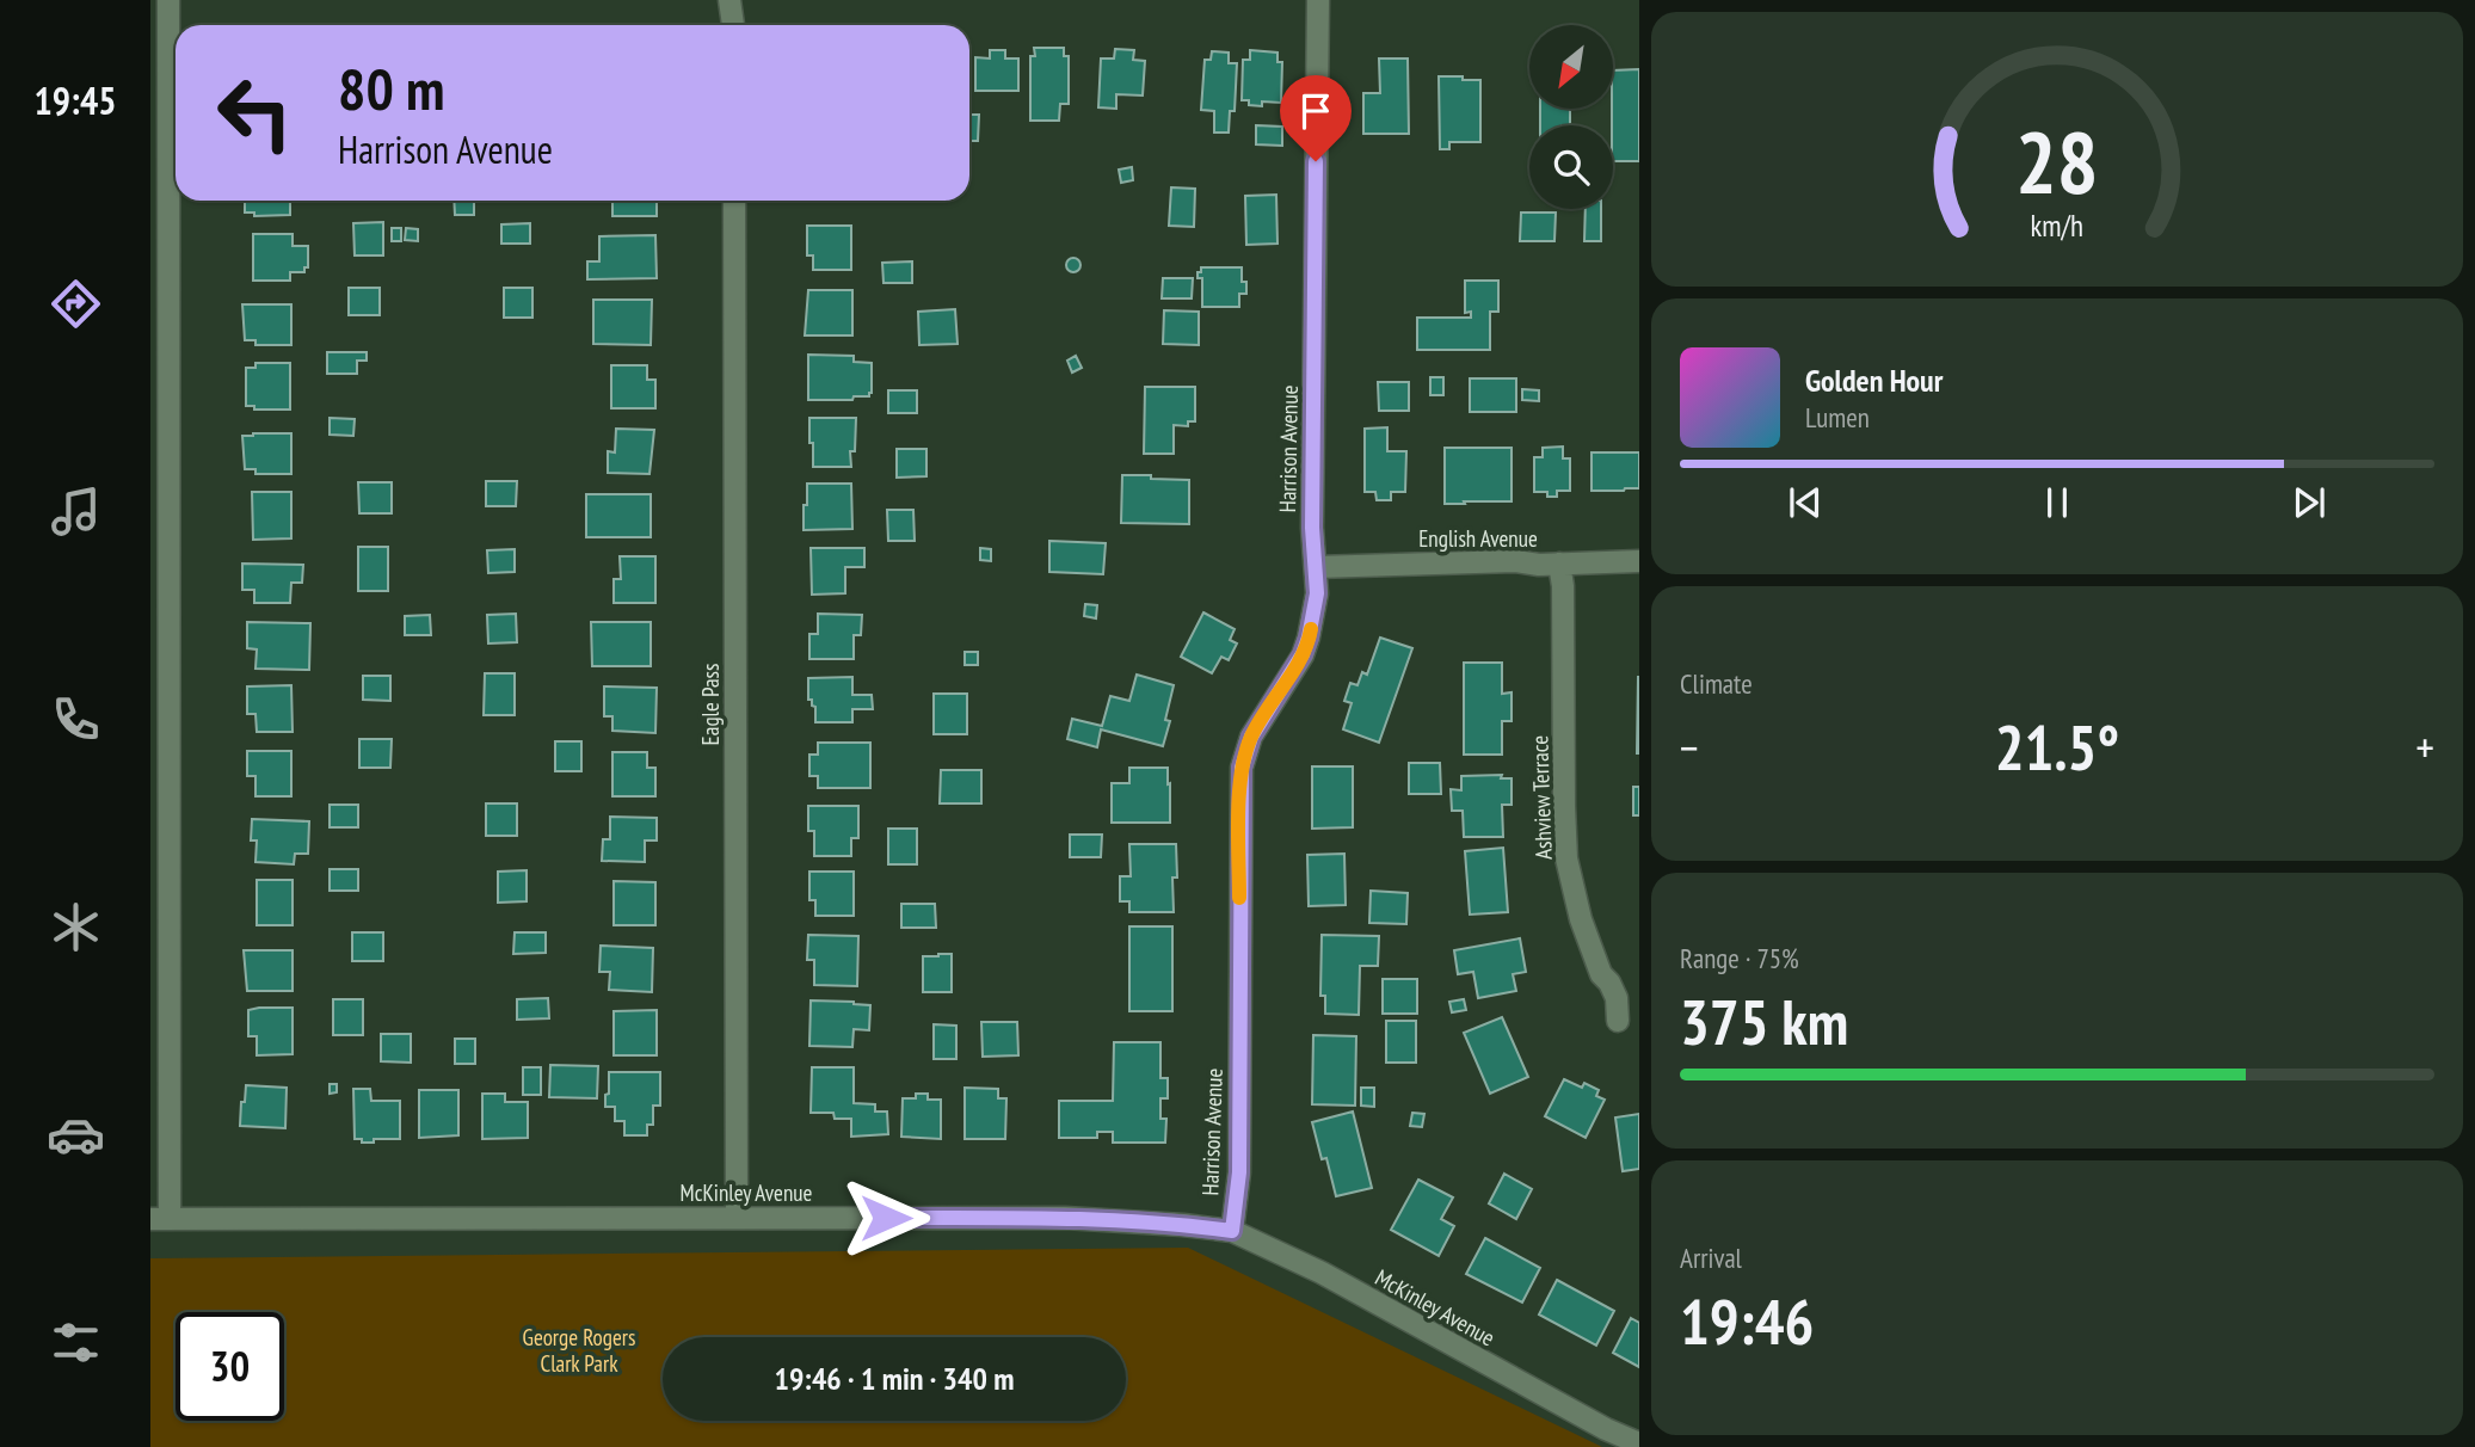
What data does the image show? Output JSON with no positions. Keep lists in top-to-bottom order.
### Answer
{
  "streets": {
    "street": [
      "Harrison Avenue",
      "English Avenue",
      "Eagle Pass",
      "Ashview Terrace",
      "McKinley Avenue"
    ]
  },
  "crossings": [
    ["Harrison Avenue", "English Avenue"],
    ["Harrison Avenue", "McKinley Avenue"],
    ["English Avenue", "Ashview Terrace"],
    ["Eagle Pass", "McKinley Avenue"]
  ],
  "parks": ["George Rogers Clark Park"],
  "north": "bottom left",
  "page": {
    "tabs": "19:45",
    "turn": ["80 m", "Harrison Avenue"],
    "song": ["Golden Hour", "Lumen"],
    "tile": [
      "Climate",
      ["Range · 75%", "375 km"],
      ["Arrival", "19:46"]
    ],
    "heat": ["−", "21.5°", "+"],
    "limit": "30",
    "trip": "19:46 · 1 min · 340 m",
    "gauge": ["28", "km/h"]
  }
}
